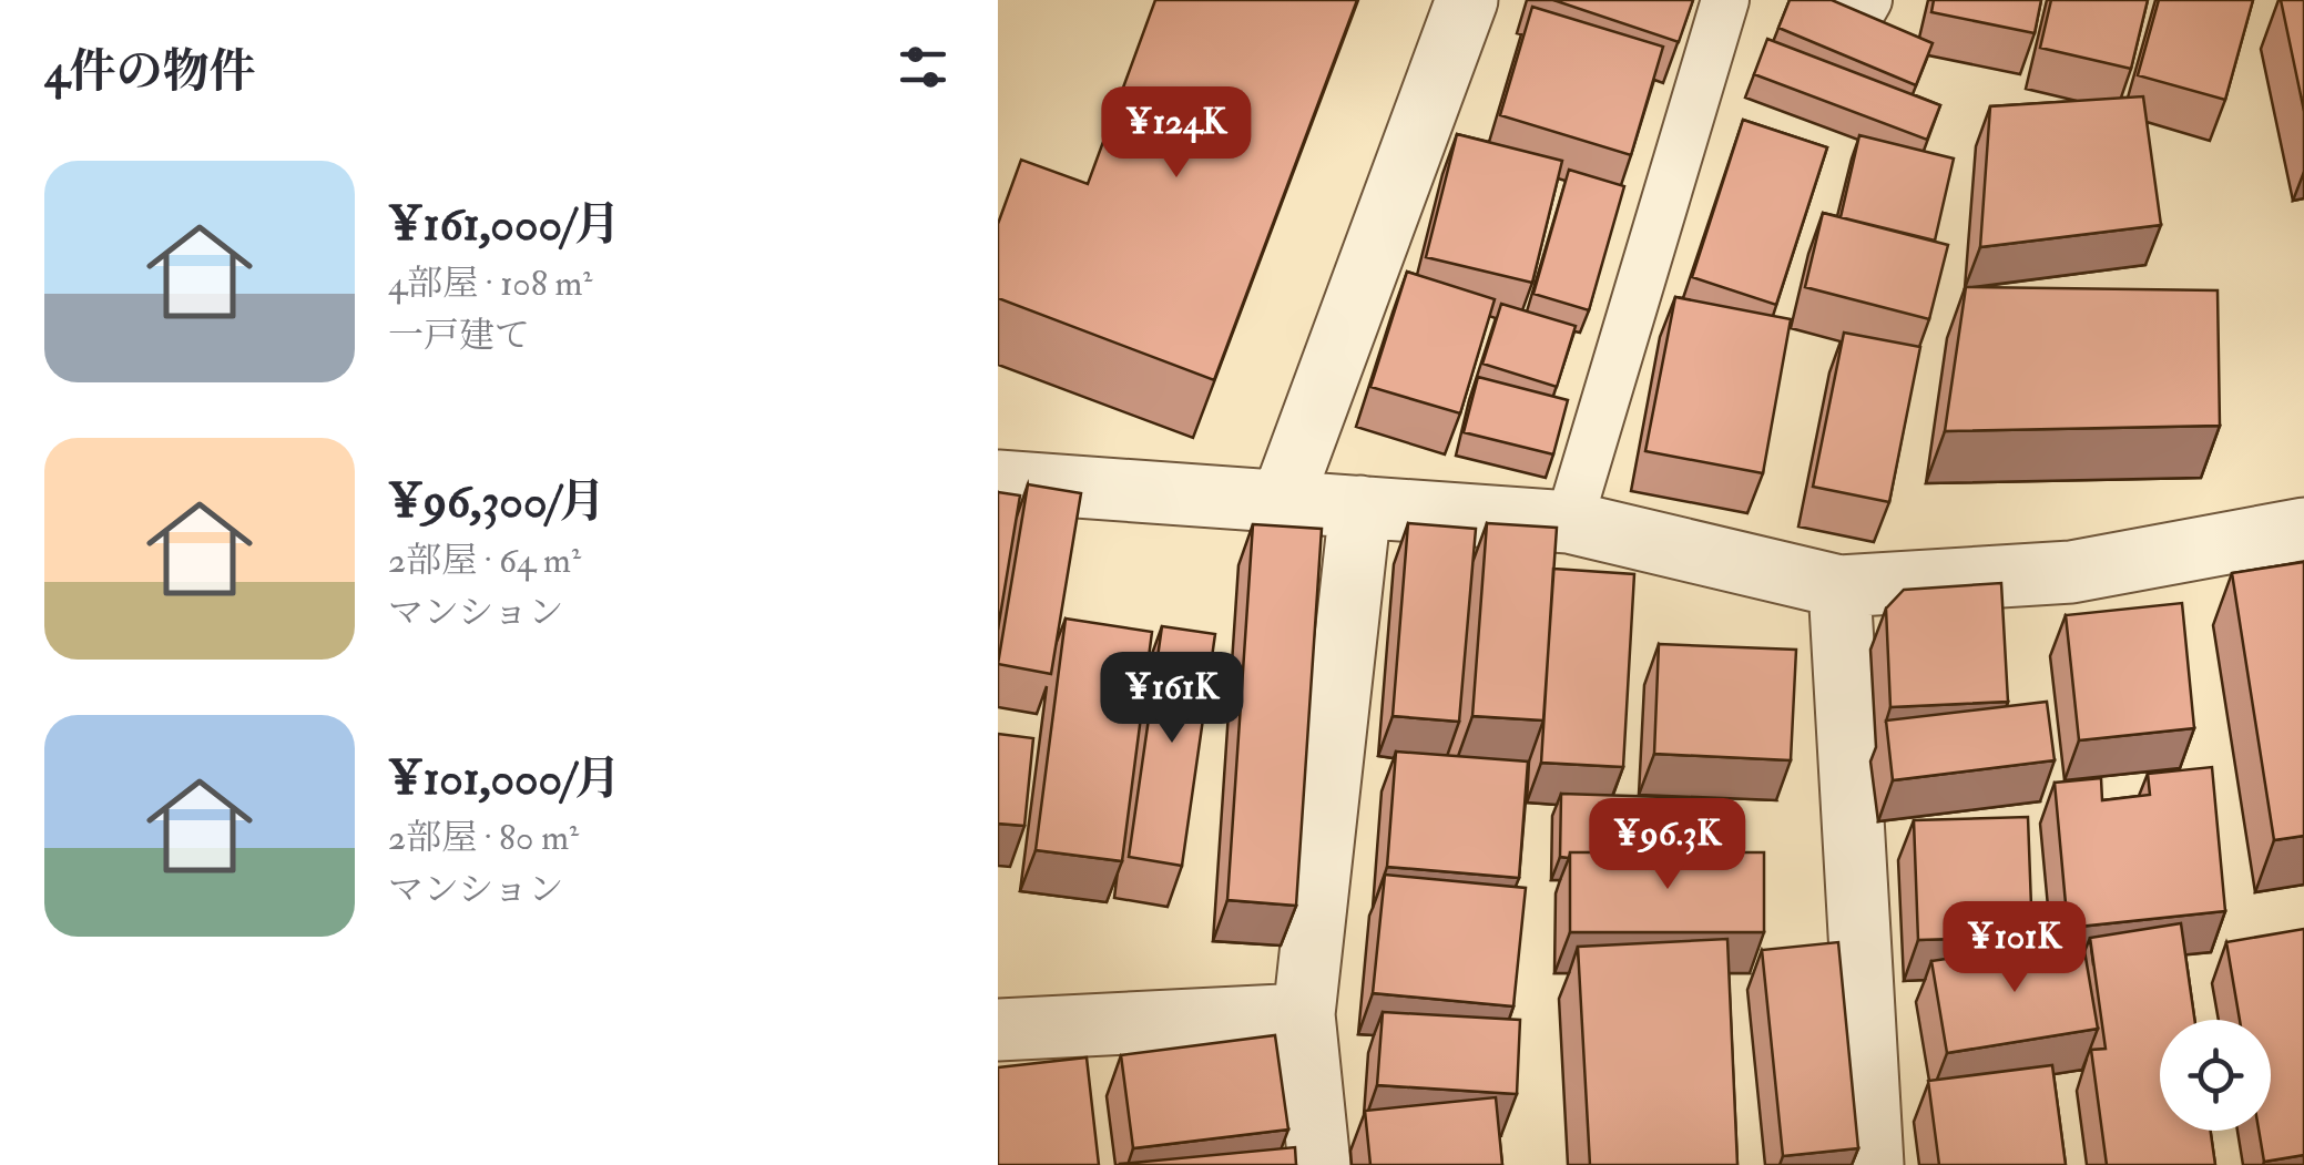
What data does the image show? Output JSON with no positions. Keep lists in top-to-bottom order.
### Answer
{
  "page": {
    "heading": "4件の物件",
    "price": [
      "¥124K",
      "¥161K",
      "¥96.3K",
      "¥101K"
    ],
    "list": [
      {
        "name": "¥161,000/月",
        "note": "4部屋 · 108 m² · 一戸建て"
      },
      {
        "name": "¥96,300/月",
        "note": "2部屋 · 64 m² · マンション"
      },
      {
        "name": "¥101,000/月",
        "note": "2部屋 · 80 m² · マンション"
      }
    ]
  }
}
